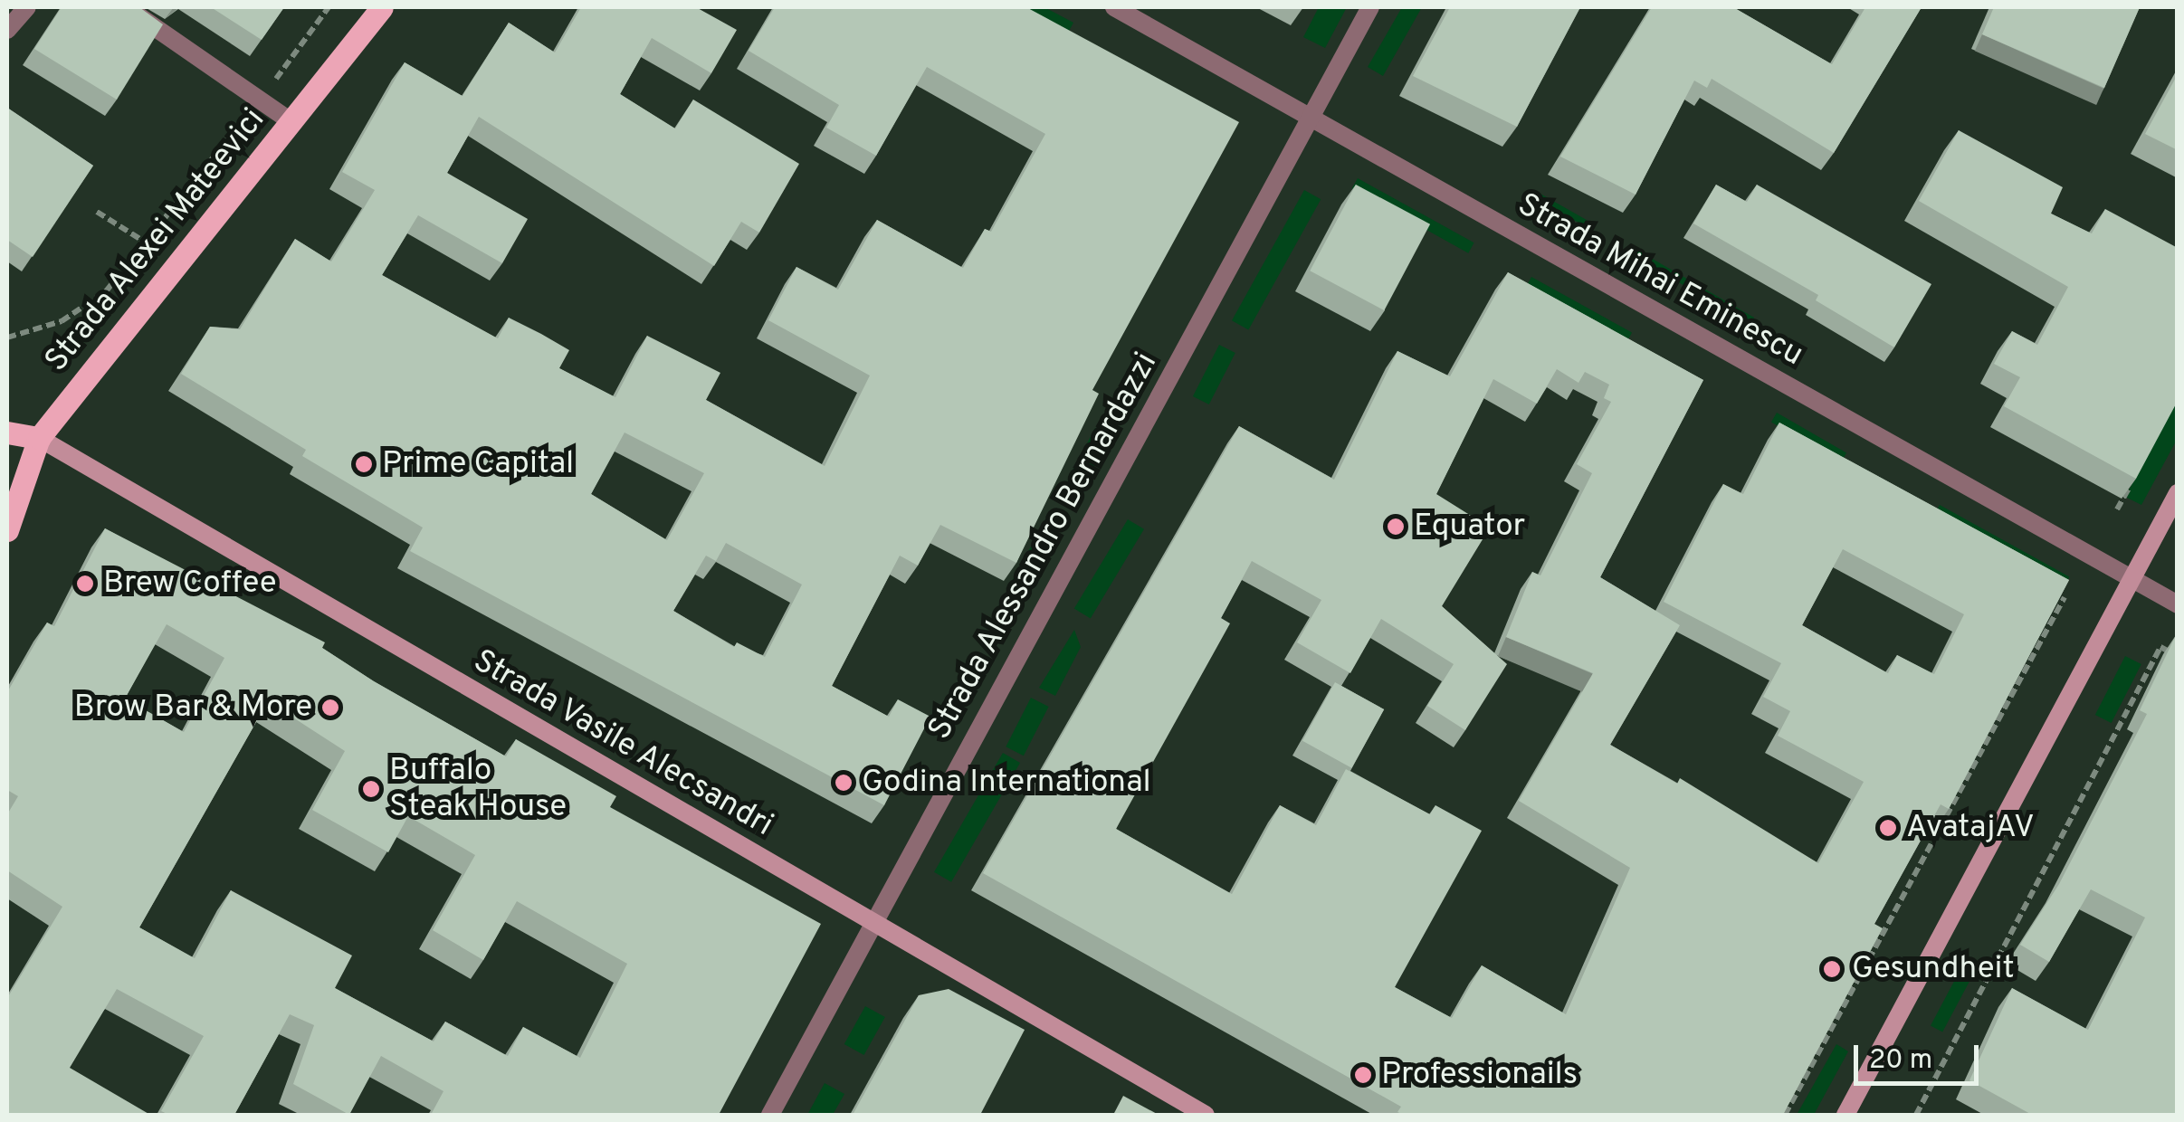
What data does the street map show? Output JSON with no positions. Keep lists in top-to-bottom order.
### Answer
{
  "streets": {
    "main road": ["Strada Alexei Mateevici", "Strada Vasile Alecsandri"],
    "street": ["Strada Mihai Eminescu", "Strada Alessandro Bernardazzi"]
  },
  "crossings": [
    ["Strada Alexei Mateevici", "Strada Vasile Alecsandri"],
    ["Strada Mihai Eminescu", "Strada Alessandro Bernardazzi"],
    ["Strada Alessandro Bernardazzi", "Strada Vasile Alecsandri"]
  ],
  "places": [
    "Prime Capital",
    "Equator",
    "Brew Coffee",
    "Brow Bar & More",
    "Godina International",
    "Buffalo Steak House",
    "AvatajAV",
    "Gesundheit",
    "Professionails"
  ],
  "scale_bar": "20 m"
}
